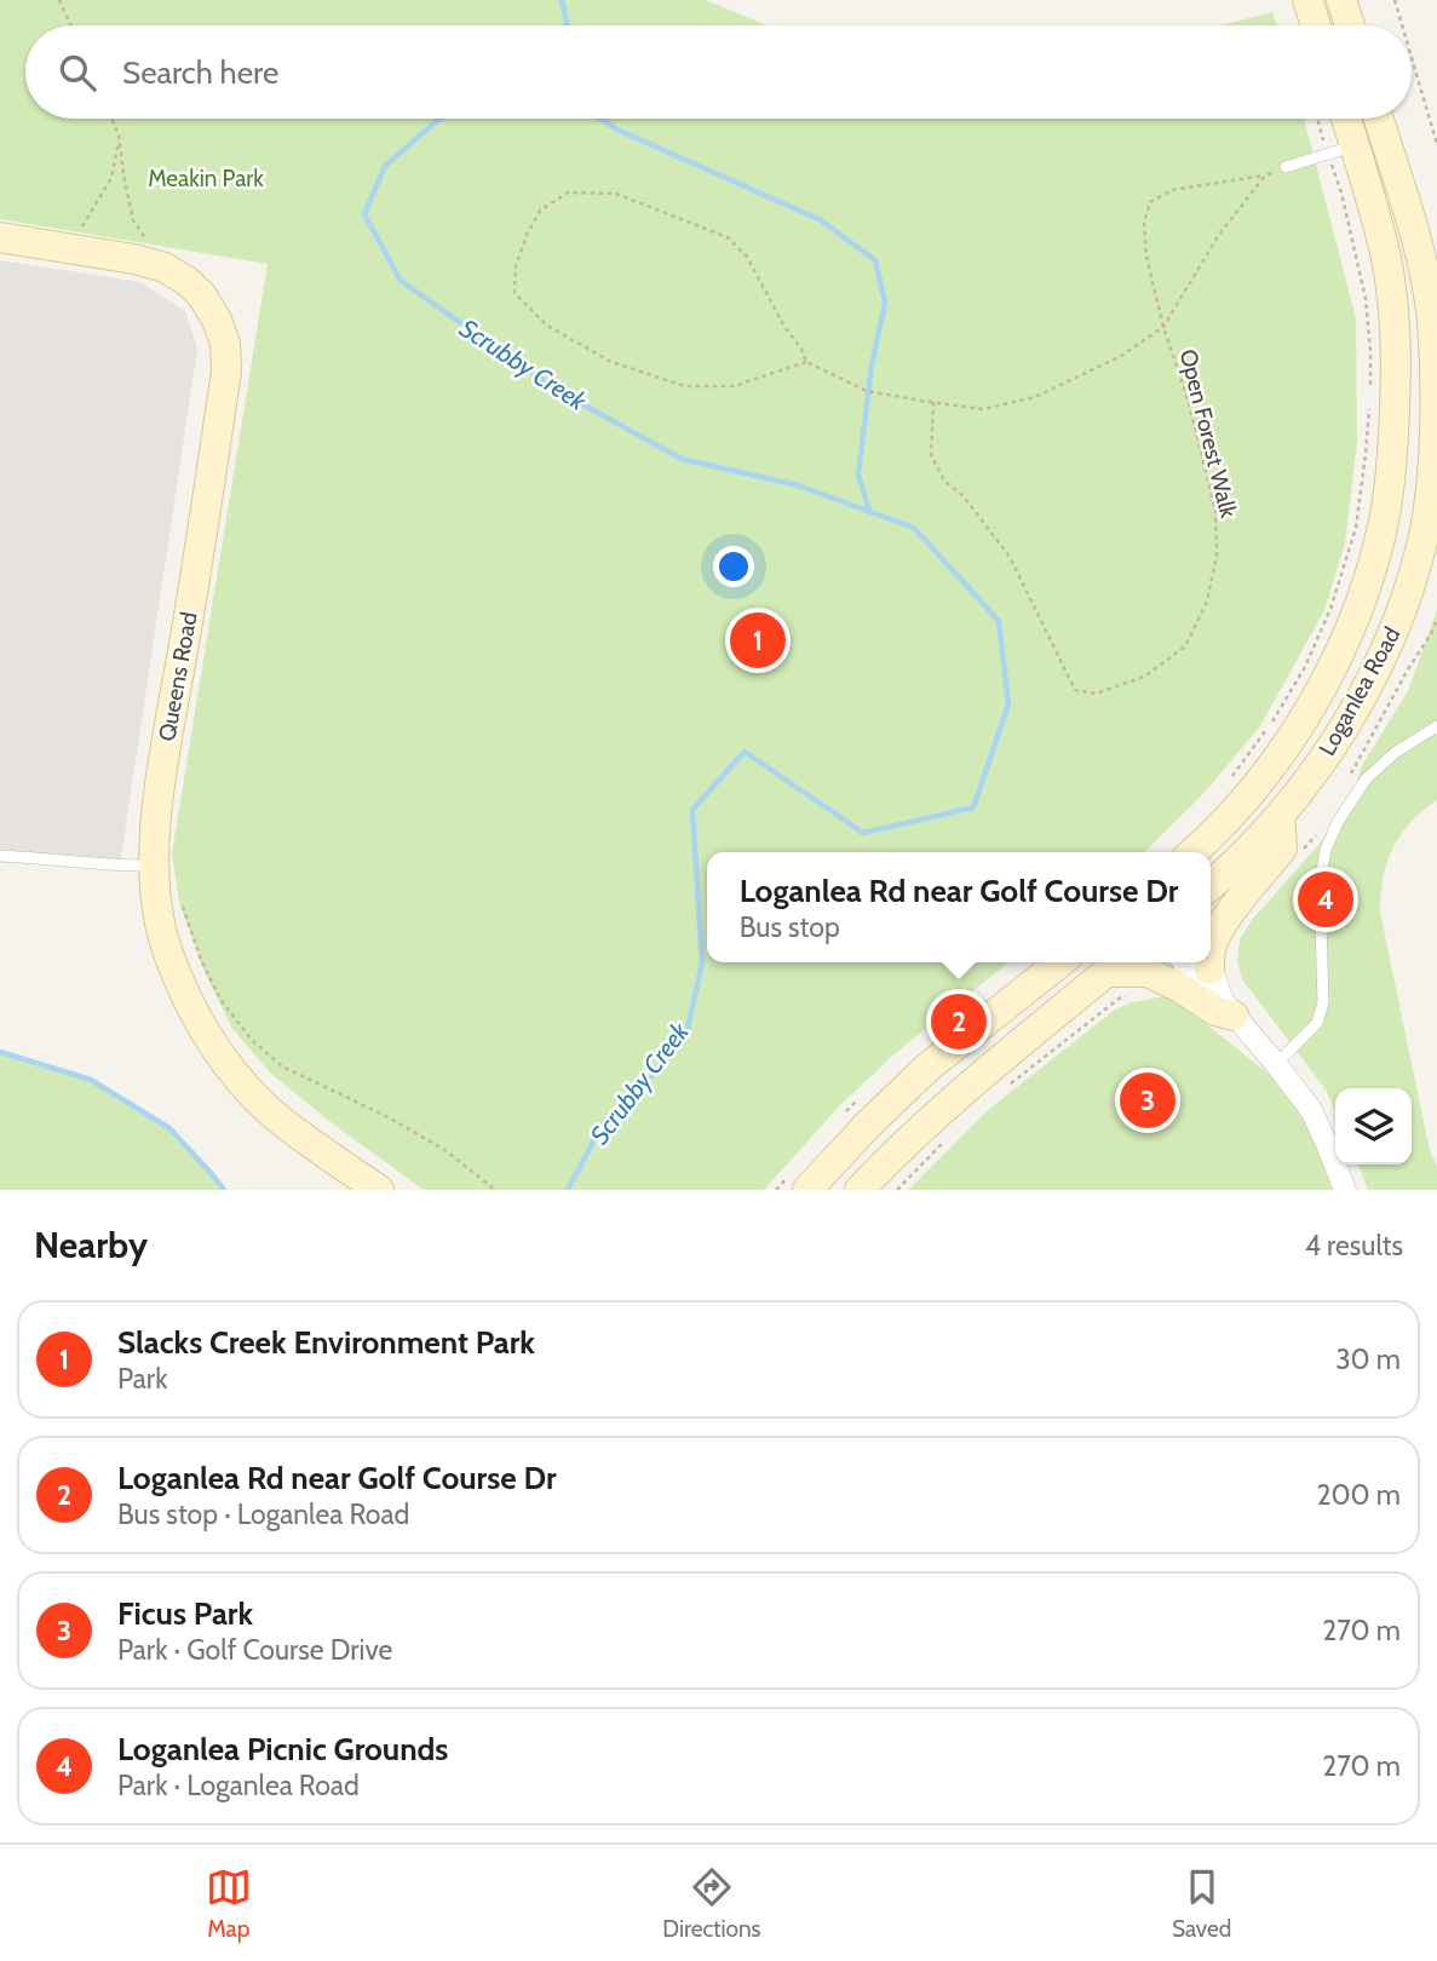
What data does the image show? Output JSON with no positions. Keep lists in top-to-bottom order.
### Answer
{
  "streets": {
    "main road": ["Queens Road", "Loganlea Road"],
    "path": ["Open Forest Walk"]
  },
  "water": ["Scrubby Creek"],
  "parks": ["Meakin Park"],
  "page": {
    "search": "Search here",
    "pins": [
      "1",
      "4",
      "2",
      "3"
    ],
    "popup": ["Loganlea Rd near Golf Course Dr", "Bus stop"],
    "heading": ["Nearby", "4 results"],
    "list": [
      {
        "mark": "1",
        "name": "Slacks Creek Environment Park",
        "note": "Park",
        "value": "30 m"
      },
      {
        "mark": "2",
        "name": "Loganlea Rd near Golf Course Dr",
        "note": "Bus stop · Loganlea Road",
        "value": "200 m"
      },
      {
        "mark": "3",
        "name": "Ficus Park",
        "note": "Park · Golf Course Drive",
        "value": "270 m"
      },
      {
        "mark": "4",
        "name": "Loganlea Picnic Grounds",
        "note": "Park · Loganlea Road",
        "value": "270 m"
      }
    ],
    "nav": ["Map", "Directions", "Saved"]
  }
}
